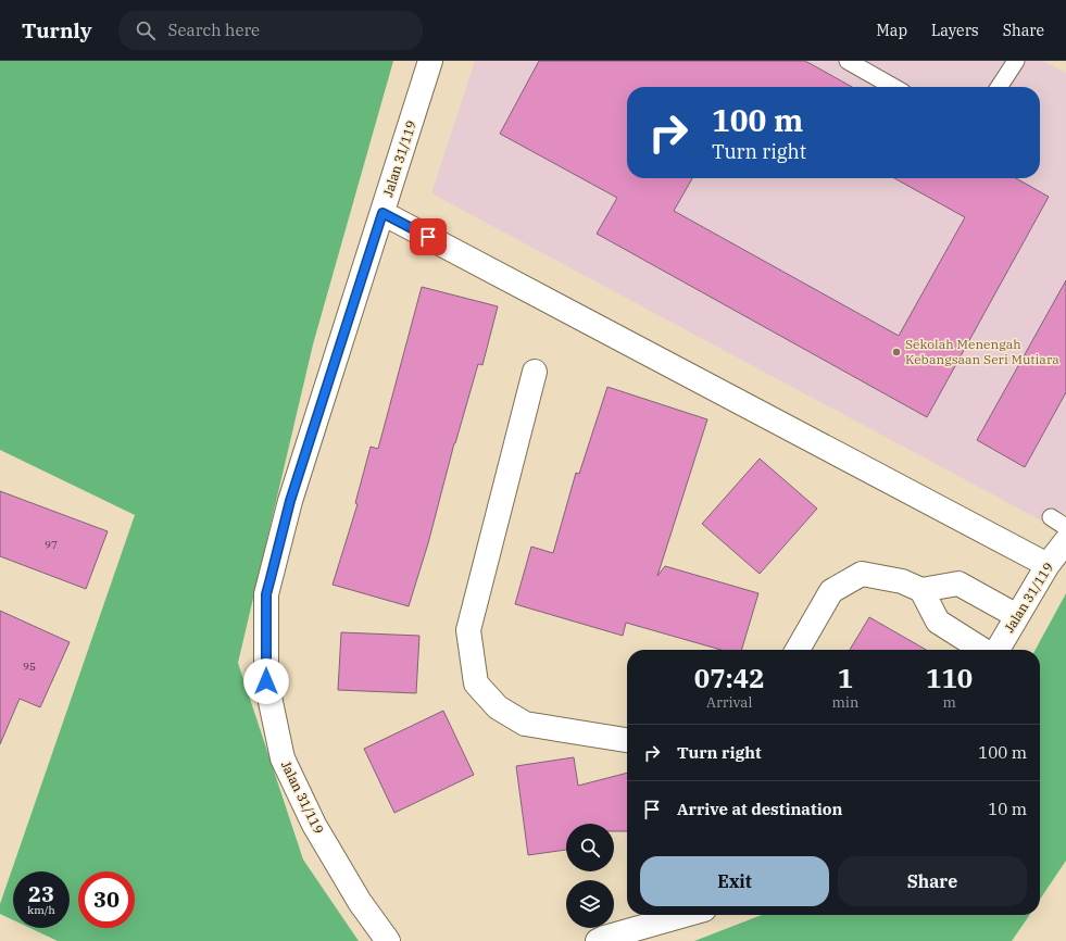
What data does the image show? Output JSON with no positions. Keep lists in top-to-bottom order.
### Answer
{
  "streets": {
    "street": ["Jalan 31/119"]
  },
  "places": ["Sekolah Menengah Kebangsaan Seri Mutiara"],
  "house_numbers": ["97", "95"],
  "page": {
    "header": "Turnly",
    "search": "Search here",
    "nav": ["Map", "Layers", "Share"],
    "turn": ["100 m", "Turn right"],
    "eta": [
      "07:42",
      "Arrival",
      "1",
      "min",
      "110",
      "m"
    ],
    "list": [
      {
        "name": "Turn right",
        "value": "100 m"
      },
      {
        "name": "Arrive at destination",
        "value": "10 m"
      }
    ],
    "buttons": ["Exit", "Share"],
    "speed": "23 km/h",
    "limit": "30"
  }
}
